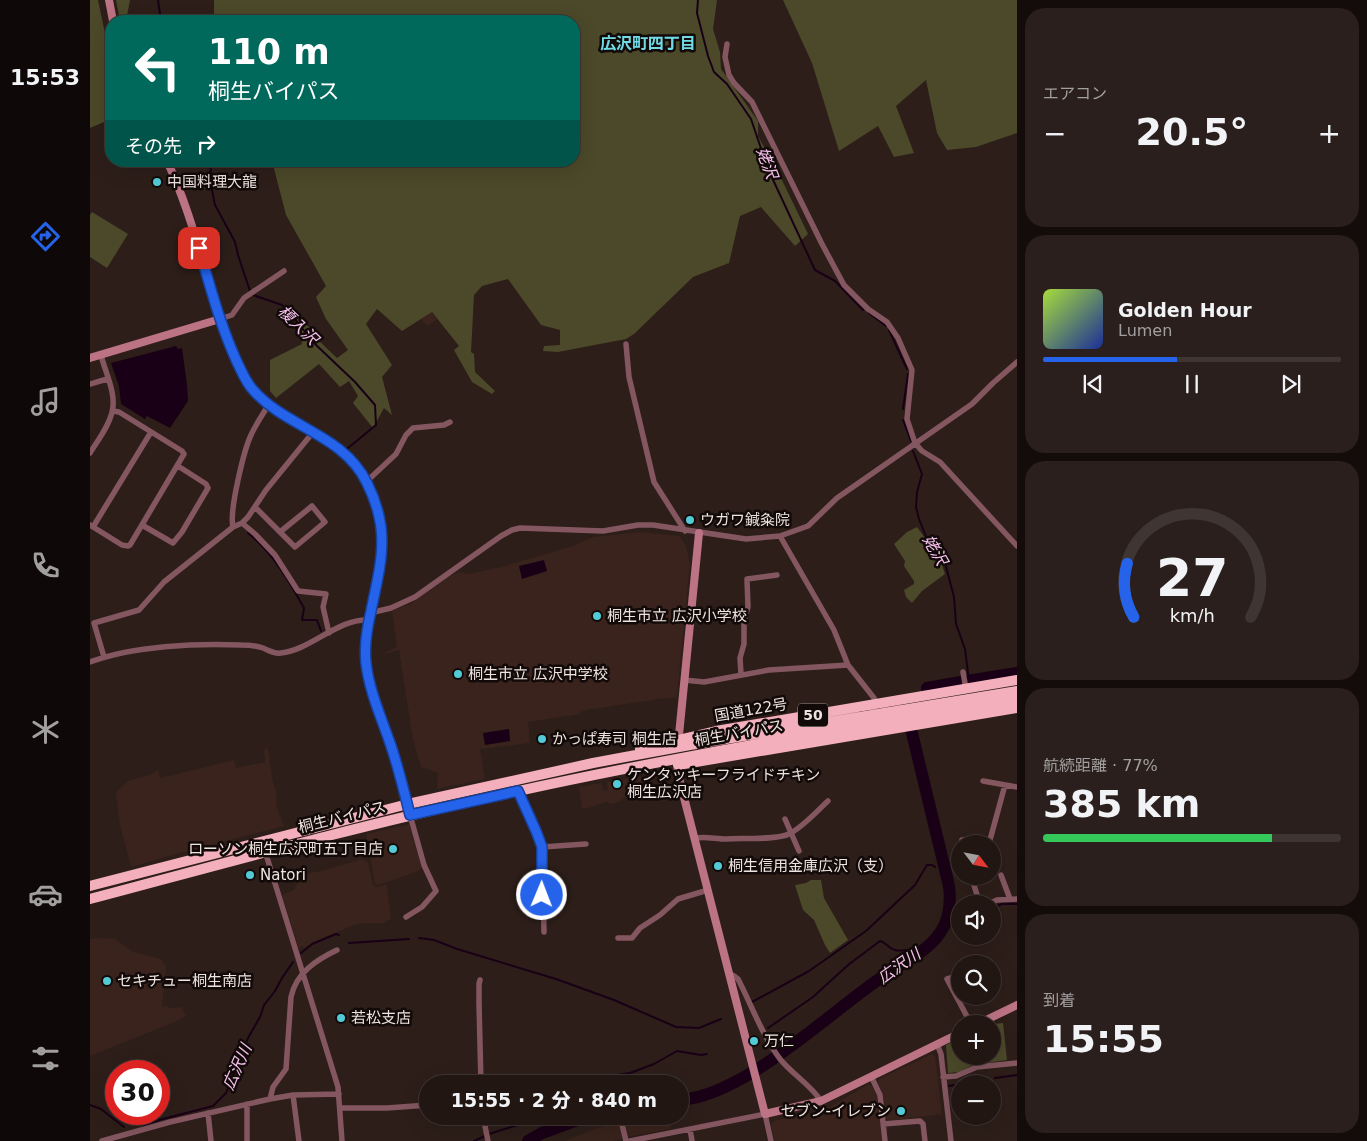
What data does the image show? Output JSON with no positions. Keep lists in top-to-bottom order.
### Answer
{
  "streets": {
    "highway": ["国道122号", "50", "桐生バイパス"]
  },
  "crossings": [
    ["国道122号", "桐生バイパス"],
    ["50", "桐生バイパス"]
  ],
  "districts": ["広沢町四丁目"],
  "water": ["姥沢", "榎入沢", "広沢川"],
  "places": [
    "中国料理大龍",
    "ウガワ鍼粂院",
    "桐生市立 広沢小学校",
    "桐生市立 広沢中学校",
    "かっぱ寿司 桐生店",
    "ケンタッキーフライドチキン 桐生広沢店",
    "ローソン桐生広沢町五丁目店",
    "桐生信用金庫広沢（支）",
    "Natori",
    "セキチュー桐生南店",
    "若松支店",
    "万仁",
    "セブン-イレブン"
  ],
  "north": "bottom right",
  "page": {
    "tabs": "15:53",
    "tile": [
      "エアコン",
      ["航続距離 · 77%", "385 km"],
      ["到着", "15:55"]
    ],
    "turn": ["110 m", "桐生バイパス"],
    "heat": ["−", "20.5°", "+"],
    "then": "その先",
    "song": ["Golden Hour", "Lumen"],
    "map_buttons": ["+", "−"],
    "limit": "30",
    "trip": "15:55 · 2 分 · 840 m",
    "gauge": ["27", "km/h"]
  }
}
